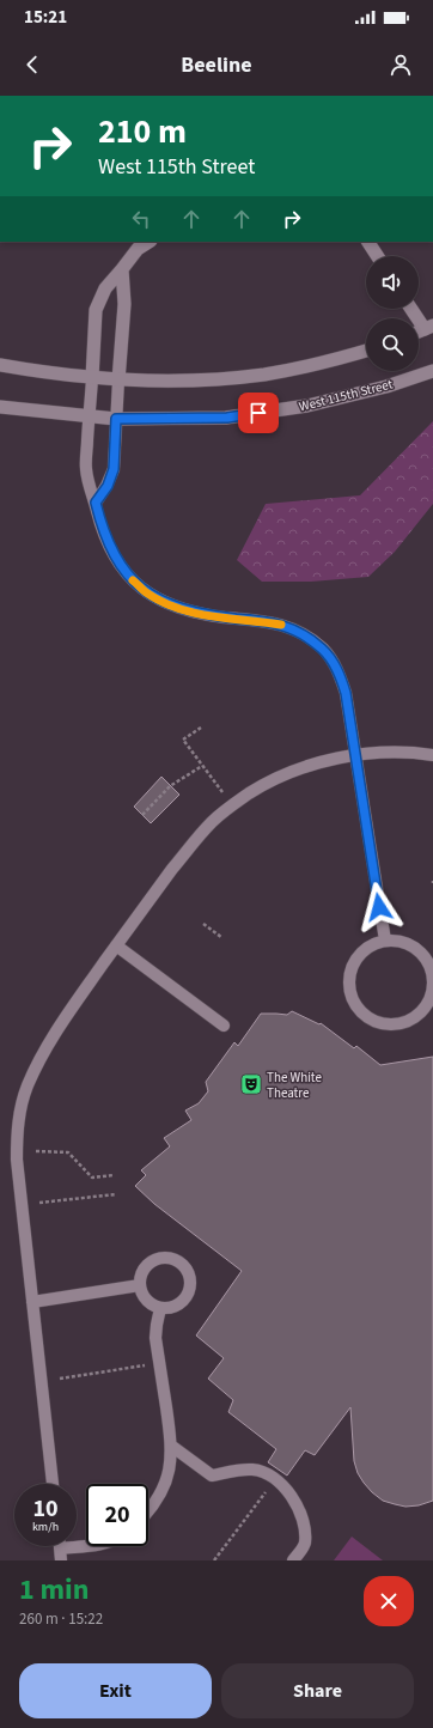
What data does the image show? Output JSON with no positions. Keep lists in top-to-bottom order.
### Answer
{
  "streets": {
    "street": ["West 115th Street"]
  },
  "places": {
    "theatre": ["The White Theatre"]
  },
  "page": {
    "status": "15:21",
    "header": "Beeline",
    "turn": ["210 m", "West 115th Street"],
    "speed": "10 km/h",
    "limit": "20",
    "heading": ["1 min", "260 m · 15:22"],
    "buttons": ["Exit", "Share"]
  }
}
